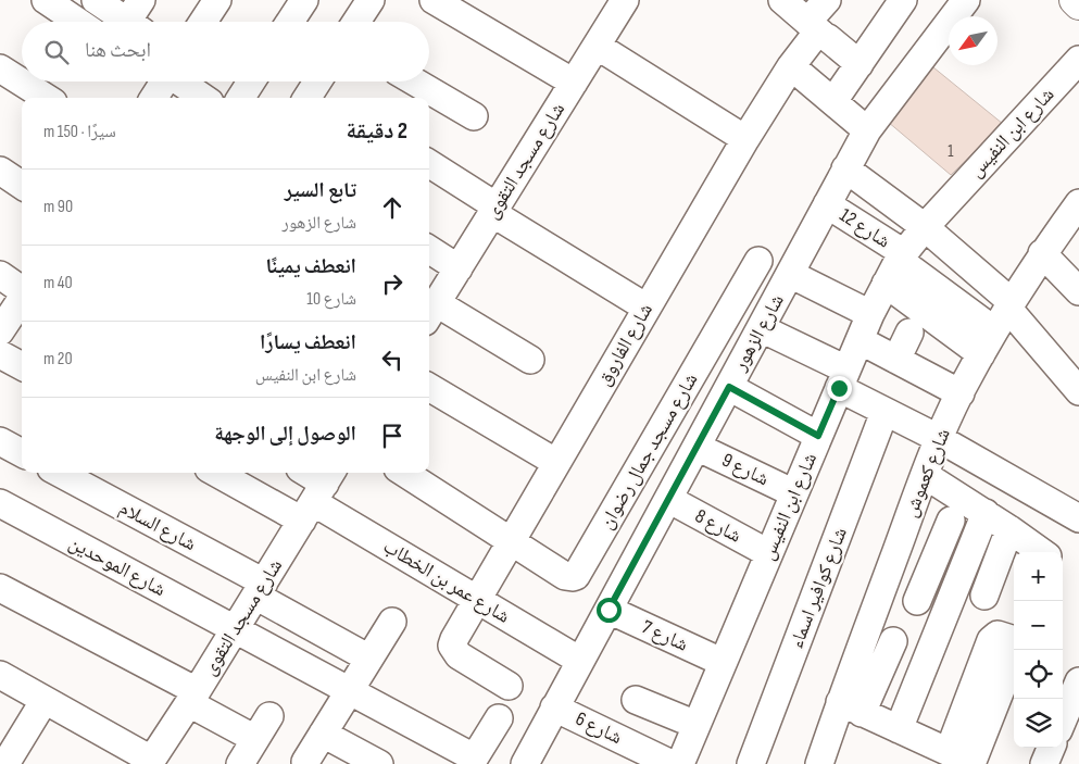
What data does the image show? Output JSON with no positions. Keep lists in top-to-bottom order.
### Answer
{
  "streets": {
    "street": [
      "شارع ابن النفيس",
      "شارع مسجد التقوى",
      "شارع 12",
      "شارع الزهور",
      "شارع الفاروق",
      "شارع مسجد جمال رضوان",
      "شارع 9",
      "شارع كعموش",
      "شارع السلام",
      "شارع 8",
      "شارع الموحدين",
      "شارع عمر بن الخطاب",
      "شارع كوافير اسماء",
      "شارع 7",
      "شارع 6"
    ]
  },
  "crossings": [
    ["شارع ابن النفيس", "شارع 12"],
    ["شارع ابن النفيس", "شارع 9"],
    ["شارع ابن النفيس", "شارع 8"],
    ["شارع ابن النفيس", "شارع 7"],
    ["شارع ابن النفيس", "شارع 6"],
    ["شارع مسجد التقوى", "شارع السلام"],
    ["شارع مسجد التقوى", "شارع الموحدين"],
    ["شارع مسجد التقوى", "شارع عمر بن الخطاب"],
    ["شارع 12", "شارع الزهور"],
    ["شارع 12", "شارع كعموش"],
    ["شارع الزهور", "شارع 9"],
    ["شارع الزهور", "شارع 8"],
    ["شارع الزهور", "شارع عمر بن الخطاب"],
    ["شارع الزهور", "شارع 7"],
    ["شارع الزهور", "شارع 6"],
    ["شارع الفاروق", "شارع مسجد جمال رضوان"],
    ["شارع الفاروق", "شارع عمر بن الخطاب"]
  ],
  "house_numbers": ["1"],
  "north": "bottom left",
  "page": {
    "search": "ابحث هنا",
    "heading": ["2 دقيقة", "سيرًا · 150 m"],
    "list": [
      ["تابع السير", "شارع الزهور", "90 m"],
      ["انعطف يمينًا", "شارع 10", "40 m"],
      ["انعطف يسارًا", "شارع ابن النفيس", "20 m"],
      "الوصول إلى الوجهة"
    ],
    "map_buttons": ["+", "−"]
  }
}
